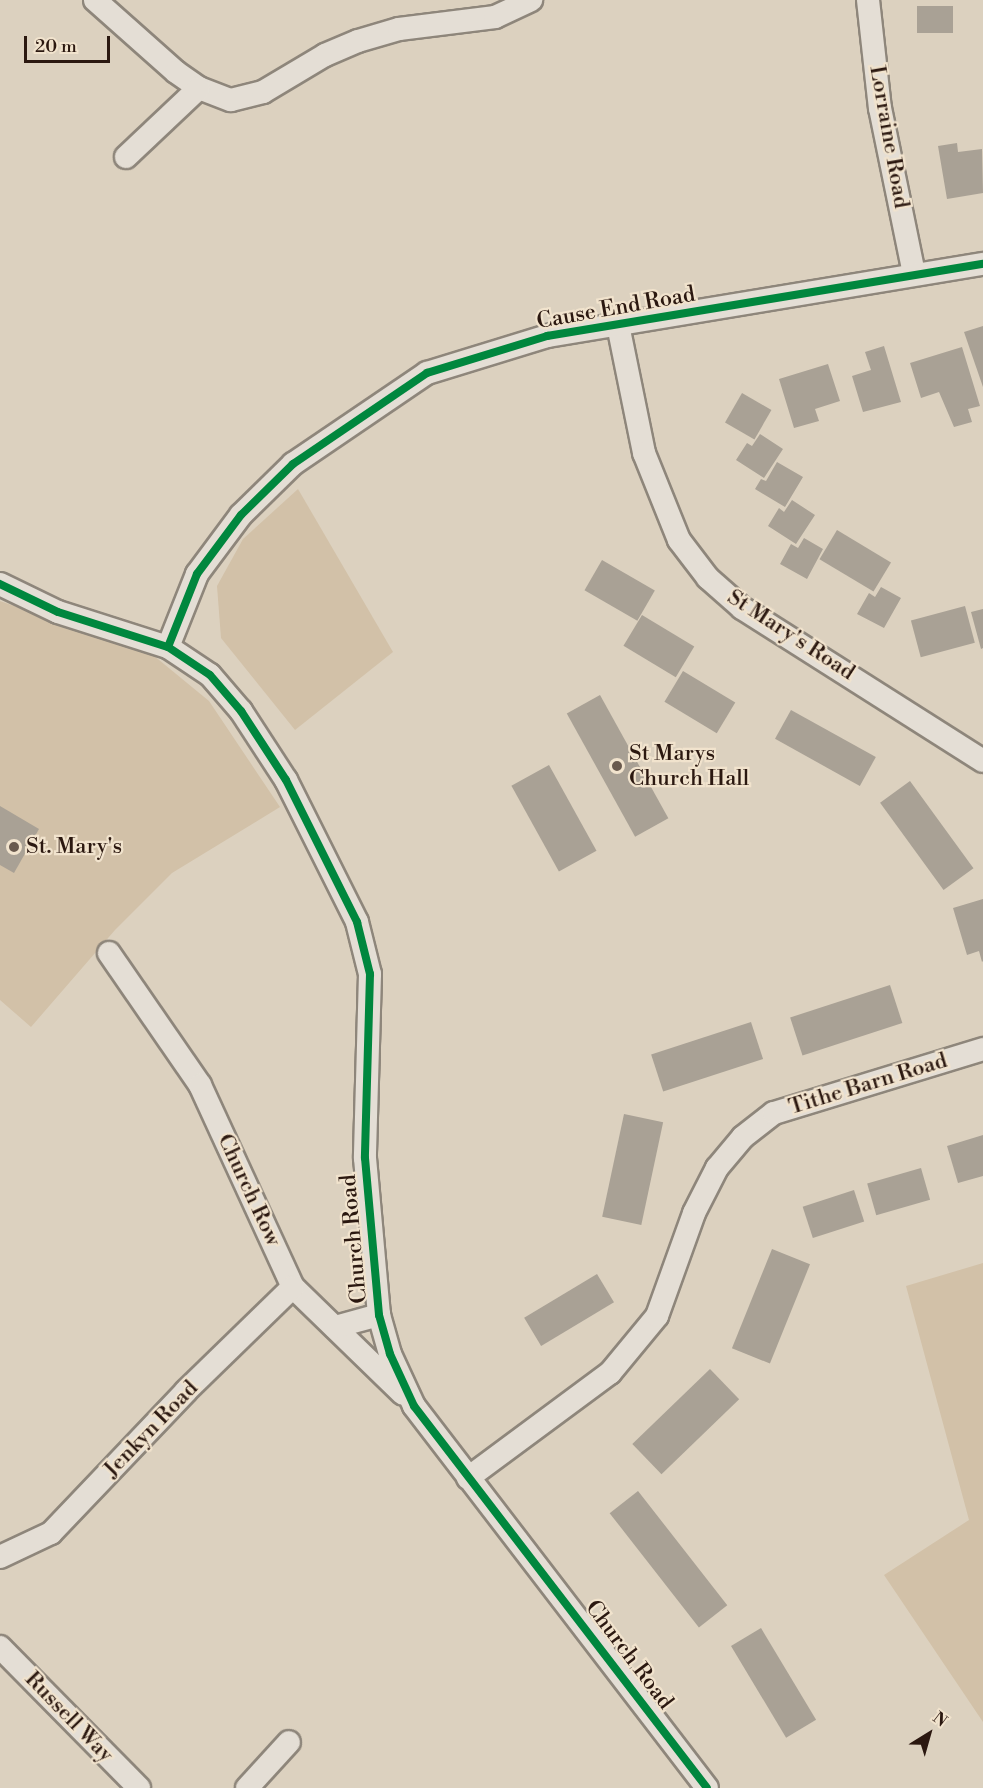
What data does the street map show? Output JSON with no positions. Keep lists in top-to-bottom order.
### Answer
{
  "streets": {
    "street": [
      "Lorraine Road",
      "Cause End Road",
      "St Mary's Road",
      "Tithe Barn Road",
      "Church Row",
      "Church Road",
      "Jenkyn Road",
      "Russell Way"
    ]
  },
  "crossings": [
    ["Lorraine Road", "Cause End Road"],
    ["Cause End Road", "St Mary's Road"],
    ["Cause End Road", "Church Road"],
    ["Tithe Barn Road", "Church Road"],
    ["Church Row", "Church Road"],
    ["Church Row", "Jenkyn Road"]
  ],
  "places": ["St Marys Church Hall", "St. Mary's"],
  "scale_bar": "20 m",
  "north": "top right"
}
